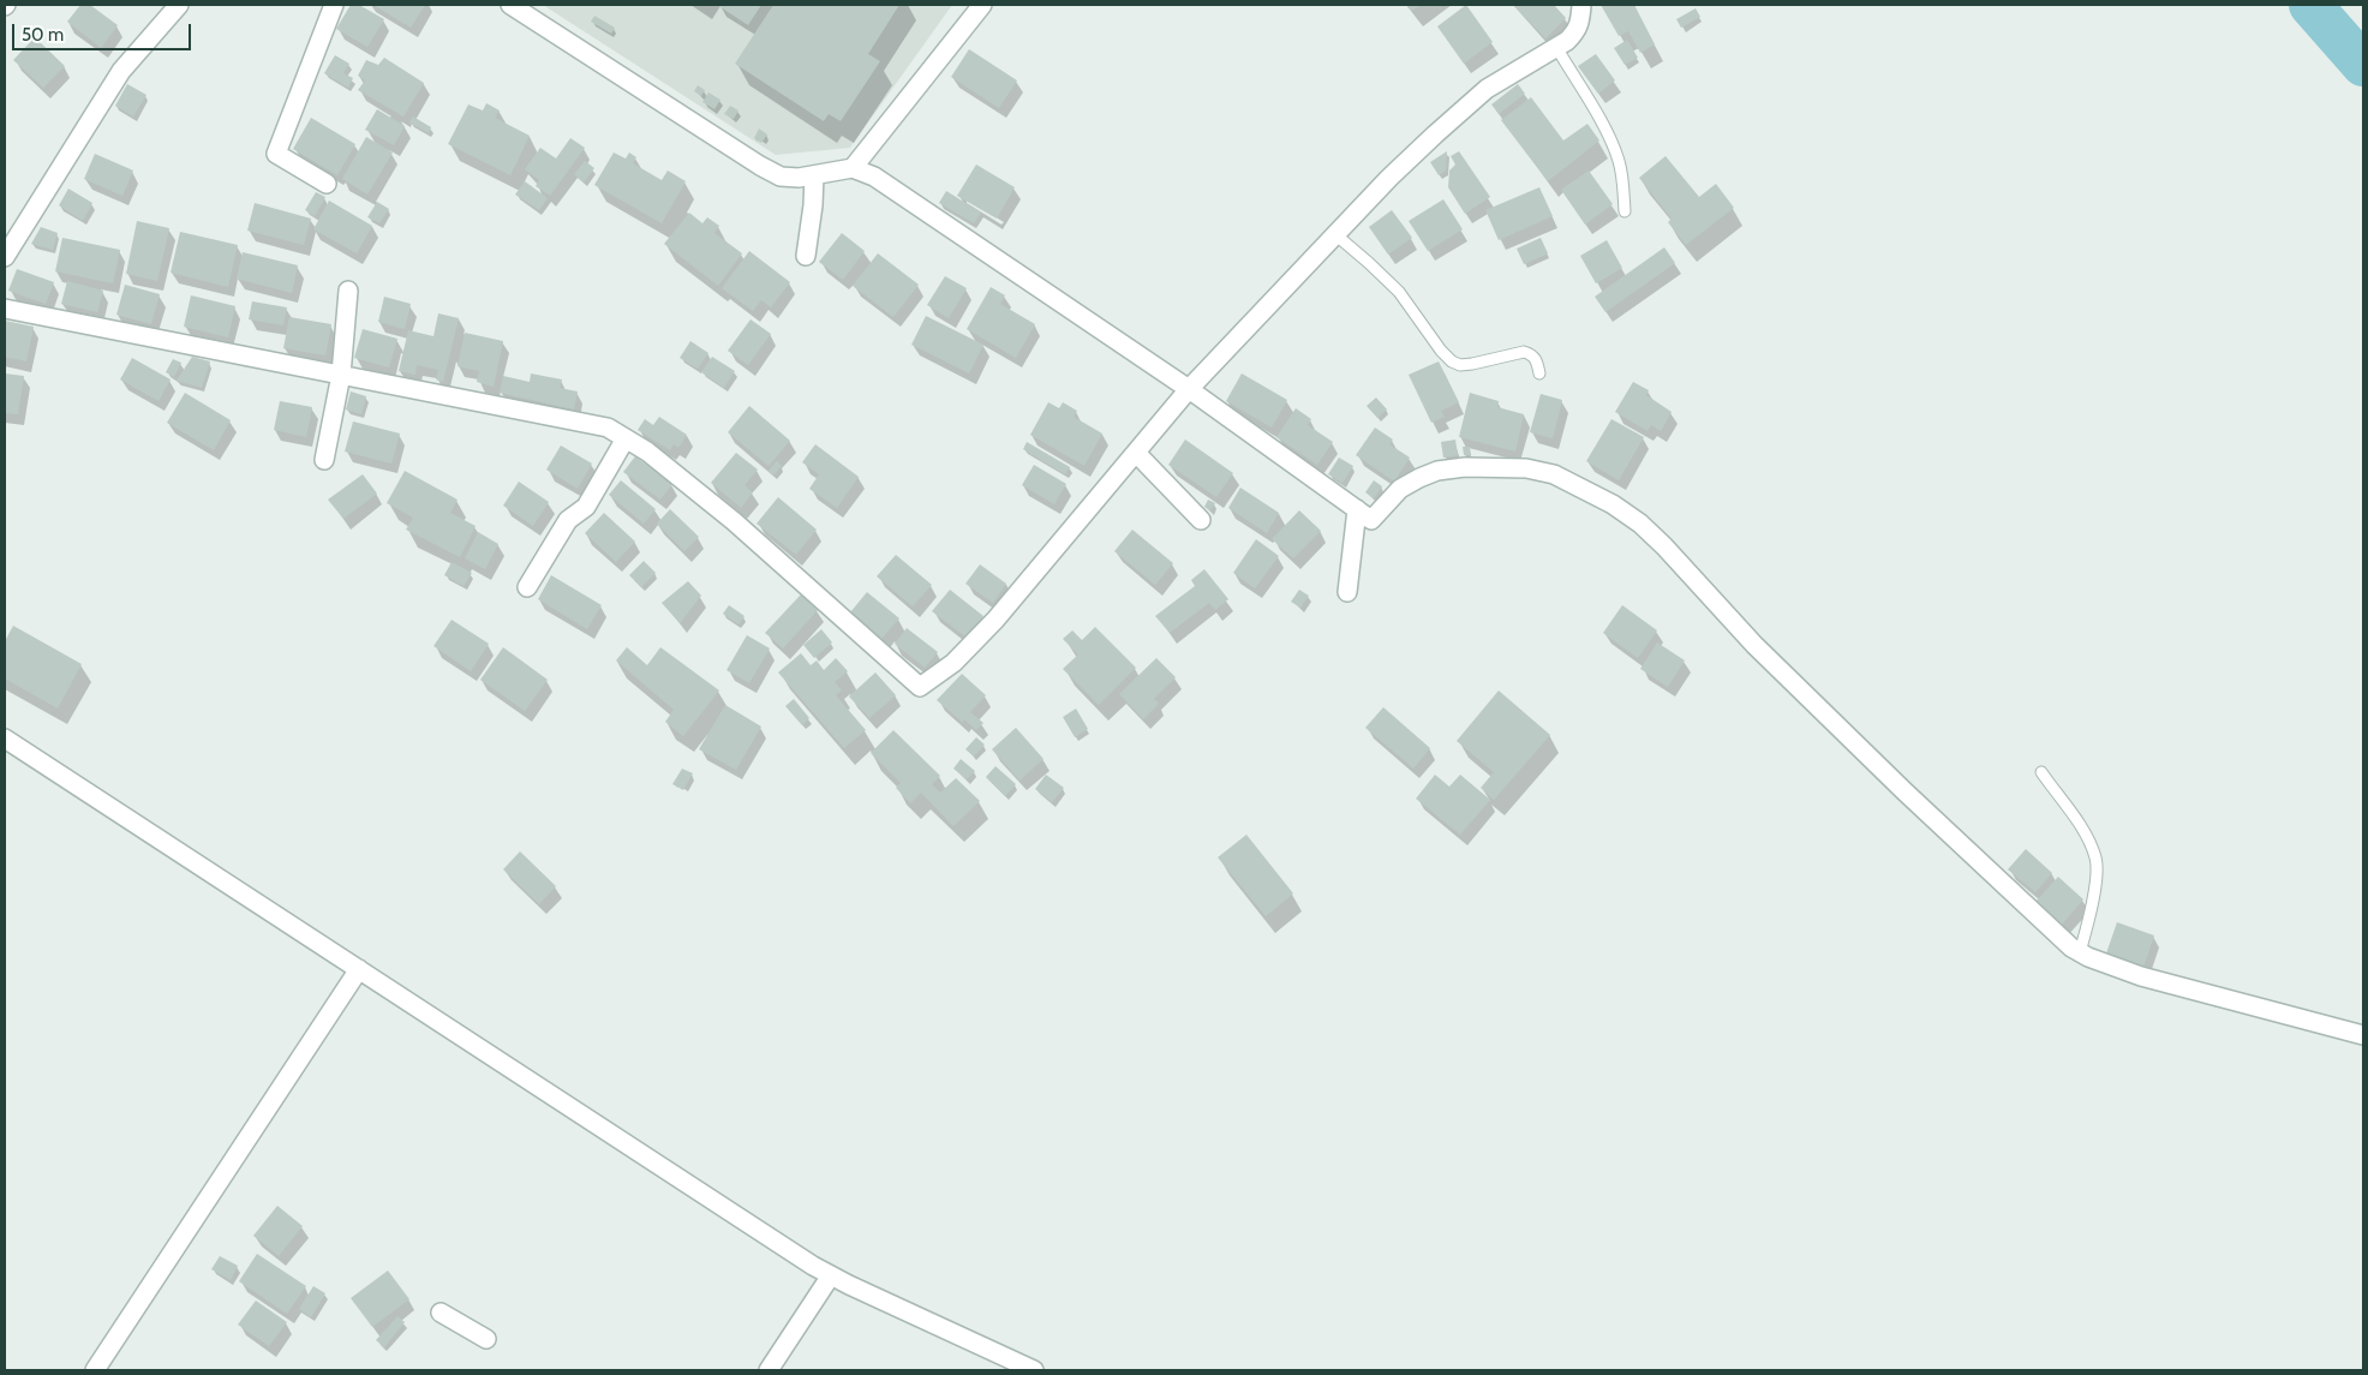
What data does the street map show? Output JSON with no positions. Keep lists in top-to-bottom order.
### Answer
{
  "scale_bar": "50 m"
}
